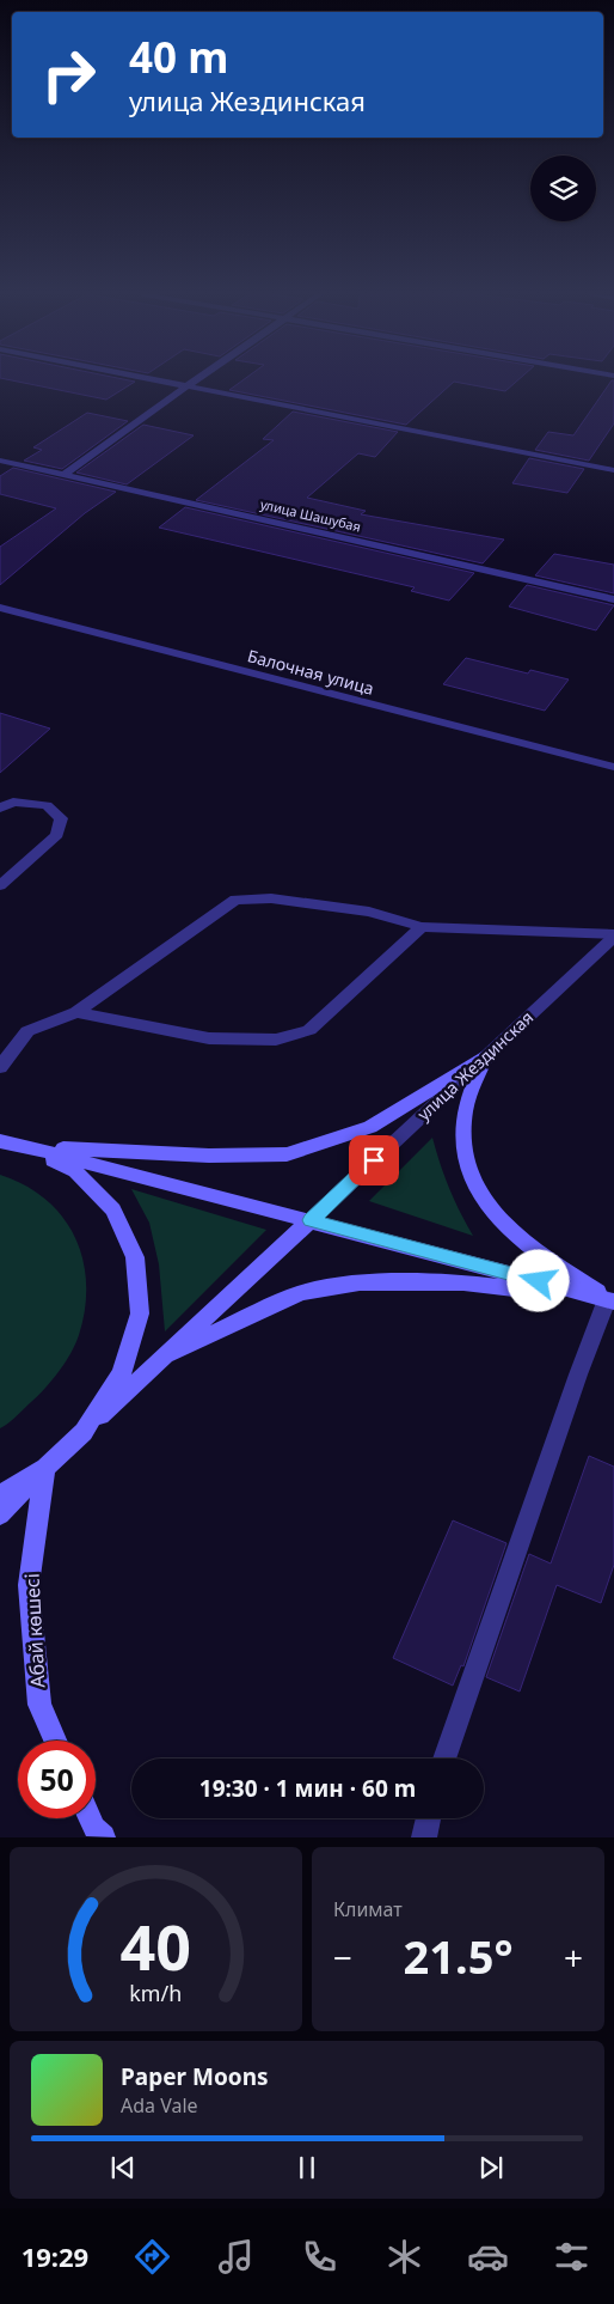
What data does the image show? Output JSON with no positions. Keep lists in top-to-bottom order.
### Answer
{
  "streets": {
    "main road": ["Абай көшесі"],
    "street": ["улица Шашубая", "Балочная улица", "улица Жездинская"]
  },
  "page": {
    "turn": ["40 m", "улица Жездинская"],
    "limit": "50",
    "trip": "19:30 · 1 мин · 60 m",
    "tile": "Климат",
    "heat": ["−", "21.5°", "+"],
    "song": ["Paper Moons", "Ada Vale"],
    "tabs": "19:29",
    "gauge": ["40", "km/h"]
  }
}
